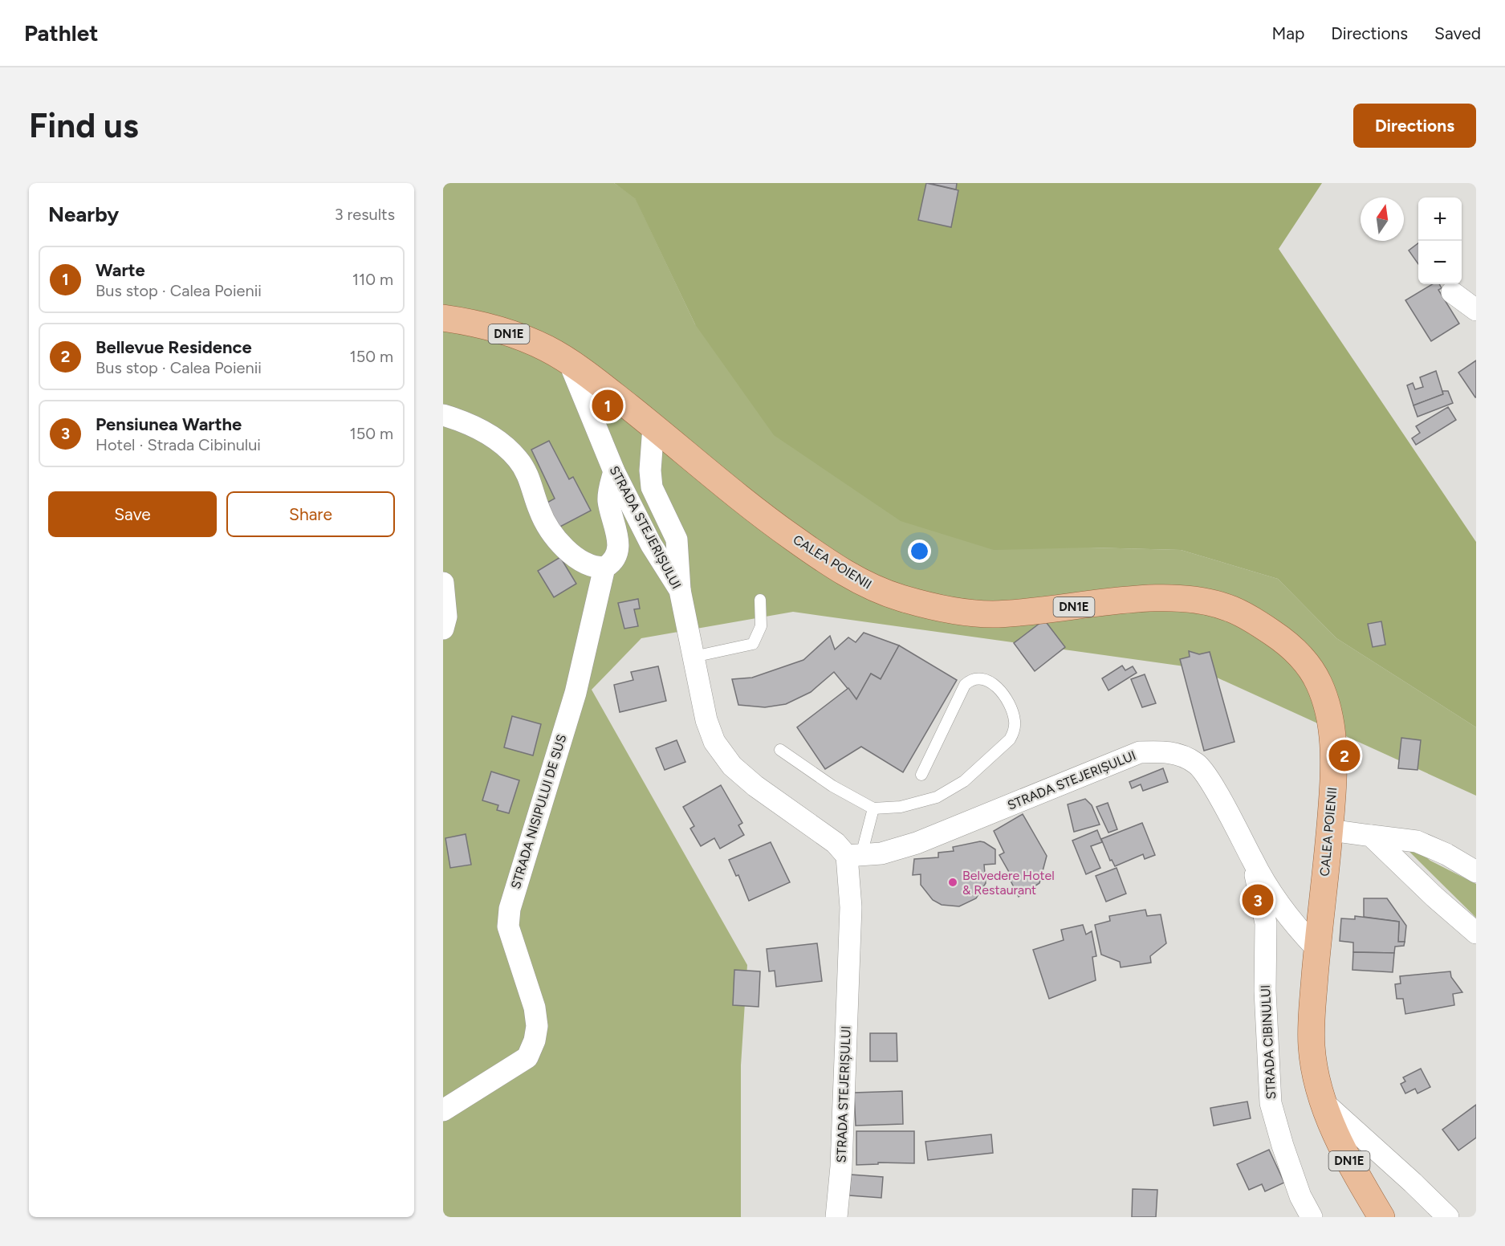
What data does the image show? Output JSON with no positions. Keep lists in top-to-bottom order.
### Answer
{
  "streets": {
    "main road": ["DN1E", "CALEA POIENII"],
    "street": ["STRADA STEJERIȘULUI", "STRADA NISIPULUI DE SUS", "STRADA CIBINULUI"]
  },
  "crossings": [
    ["DN1E", "STRADA STEJERIȘULUI"],
    ["DN1E", "CALEA POIENII"],
    ["STRADA STEJERIȘULUI", "CALEA POIENII"],
    ["STRADA STEJERIȘULUI", "STRADA NISIPULUI DE SUS"],
    ["STRADA STEJERIȘULUI", "STRADA CIBINULUI"]
  ],
  "places": ["Belvedere Hotel & Restaurant"],
  "north": "top",
  "page": {
    "header": "Pathlet",
    "nav": ["Map", "Directions", "Saved"],
    "buttons": [
      "Directions",
      ["Save", "Share"]
    ],
    "title": "Find us",
    "heading": ["Nearby", "3 results"],
    "map_buttons": ["+", "−"],
    "list": [
      {
        "mark": "1",
        "name": "Warte",
        "note": "Bus stop · Calea Poienii",
        "value": "110 m"
      },
      {
        "mark": "2",
        "name": "Bellevue Residence",
        "note": "Bus stop · Calea Poienii",
        "value": "150 m"
      },
      {
        "mark": "3",
        "name": "Pensiunea Warthe",
        "note": "Hotel · Strada Cibinului",
        "value": "150 m"
      }
    ],
    "pins": ["1", "2", "3"]
  }
}
